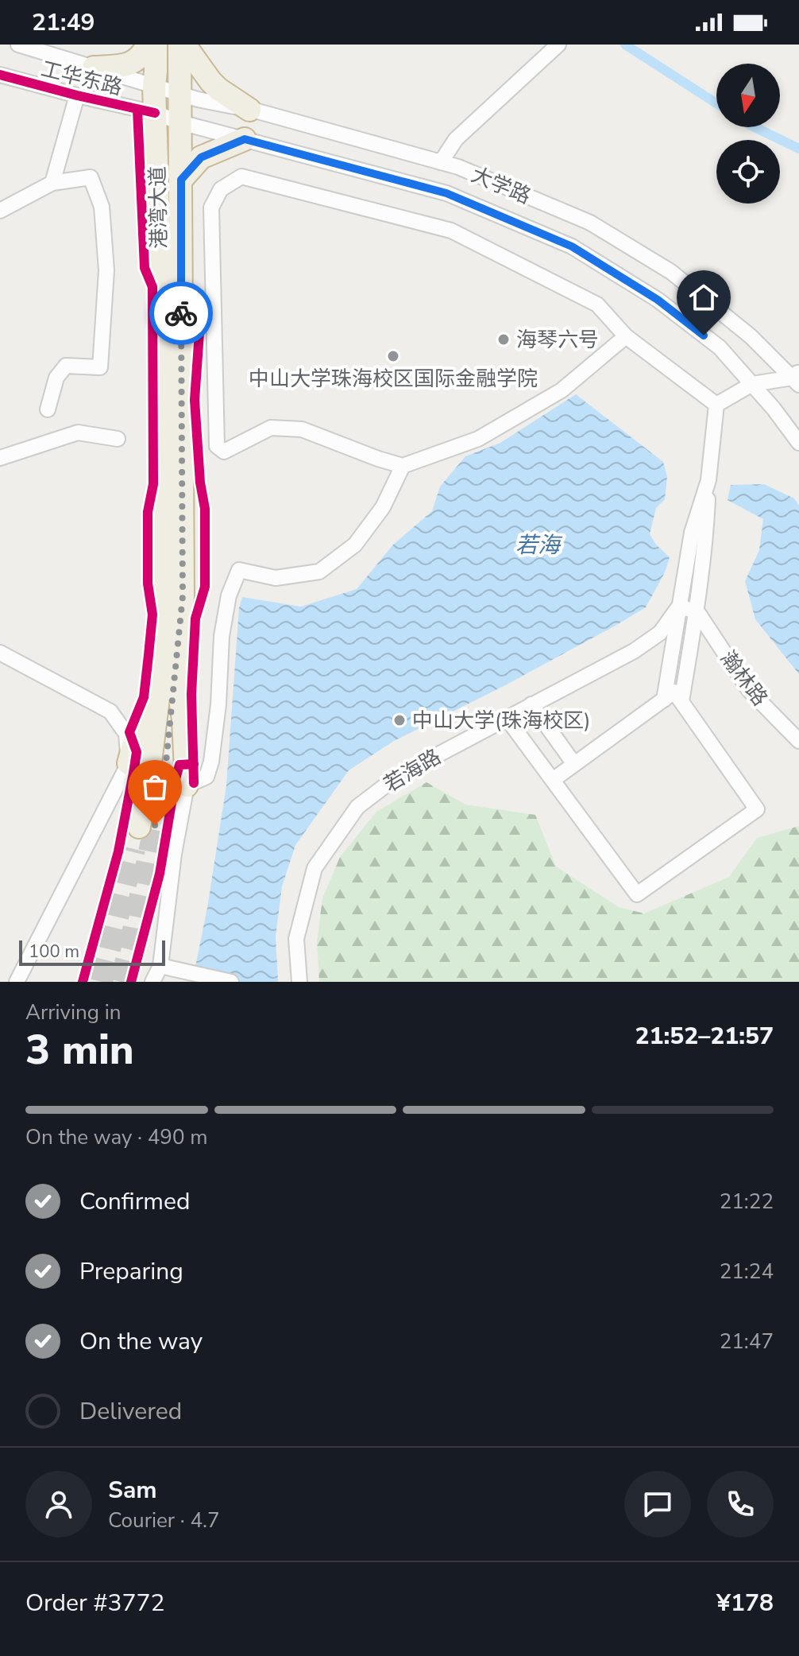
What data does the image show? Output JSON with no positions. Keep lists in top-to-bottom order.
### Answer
{
  "streets": {
    "highway": ["港湾大道"],
    "street": [
      "工华东路",
      "大学路",
      "瀚林路",
      "若海路"
    ]
  },
  "crossings": [
    ["工华东路", "大学路"],
    ["工华东路", "港湾大道"],
    ["大学路", "港湾大道"]
  ],
  "water": ["若海"],
  "places": ["海琴六号", "中山大学珠海校区国际金融学院", "中山大学(珠海校区)"],
  "scale_bar": "100 m",
  "north": "bottom",
  "page": {
    "status": "21:49",
    "scale": "100 m",
    "heading": ["3 min", "Arriving in", "21:52–21:57"],
    "panel": [
      "Sam",
      "Courier · 4.7",
      "Order #3772",
      "¥178"
    ],
    "bar": "On the way · 490 m",
    "list": [
      ["Confirmed", "21:22"],
      ["Preparing", "21:24"],
      ["On the way", "21:47"],
      "Delivered"
    ]
  }
}
